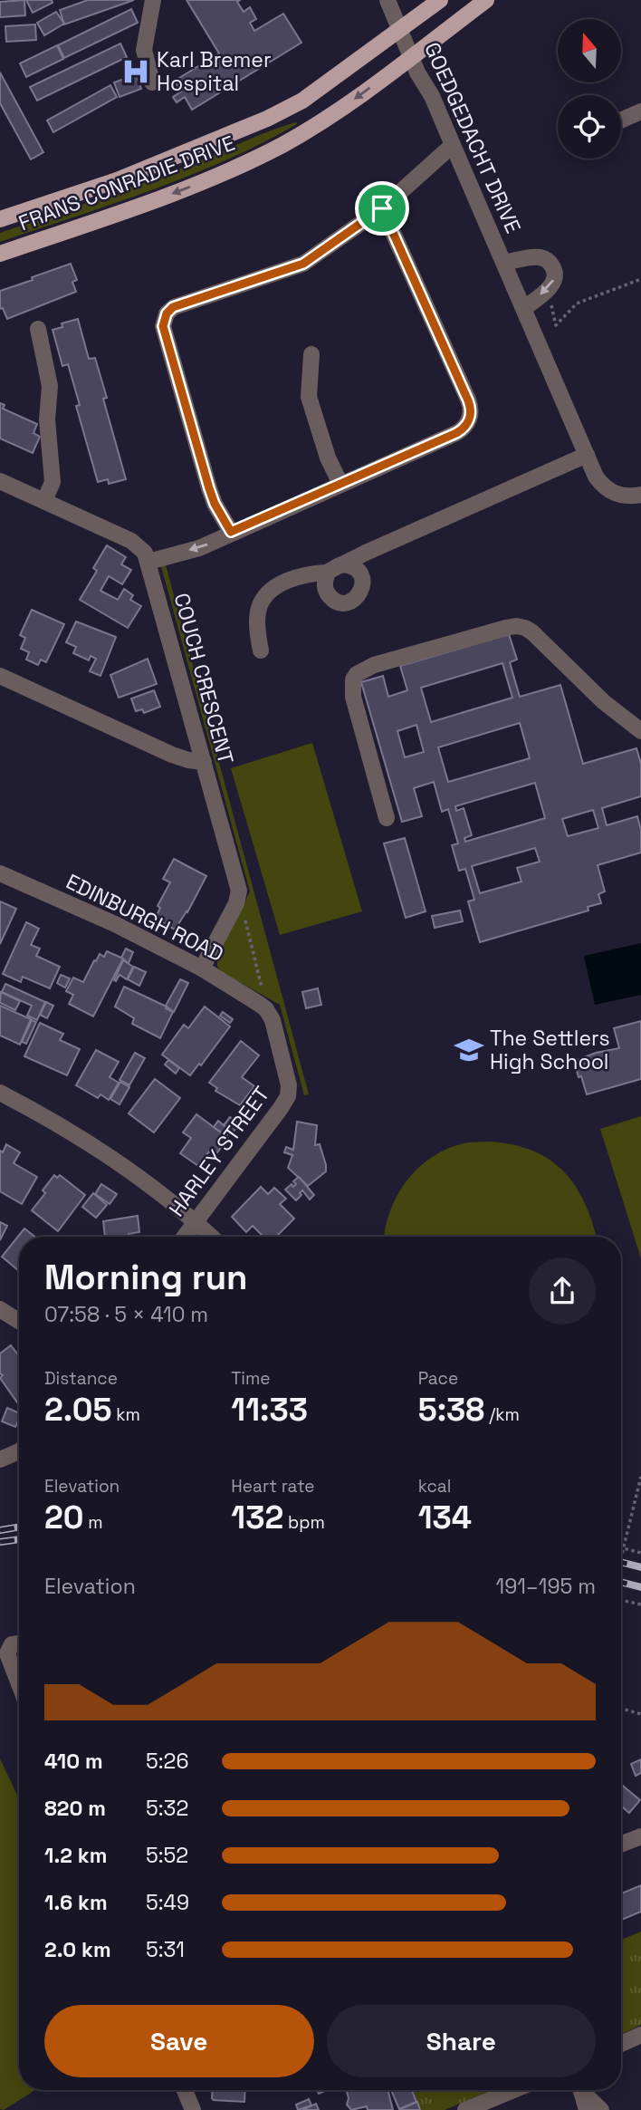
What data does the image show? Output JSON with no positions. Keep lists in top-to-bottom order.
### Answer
{
  "streets": {
    "main road": ["FRANS CONRADIE DRIVE"],
    "street": [
      "GOEDGEDACHT DRIVE",
      "COUCH CRESCENT",
      "EDINBURGH ROAD",
      "HARLEY STREET"
    ]
  },
  "crossings": [
    ["GOEDGEDACHT DRIVE", "FRANS CONRADIE DRIVE"],
    ["EDINBURGH ROAD", "HARLEY STREET"]
  ],
  "places": {
    "hospital": ["Karl Bremer Hospital"],
    "school or university": ["The Settlers High School"]
  },
  "north": "top",
  "page": {
    "heading": ["Morning run", "07:58 · 5 × 410 m"],
    "stats": [
      ["Distance", "2.05 km"],
      ["Time", "11:33"],
      ["Pace", "5:38 /km"],
      ["Elevation", "20 m"],
      ["Heart rate", "132 bpm"],
      ["kcal", "134"]
    ],
    "chart": ["Elevation", "191–195 m"],
    "list": [
      {
        "name": "410 m",
        "note": "5:26"
      },
      {
        "name": "820 m",
        "note": "5:32"
      },
      {
        "name": "1.2 km",
        "note": "5:52"
      },
      {
        "name": "1.6 km",
        "note": "5:49"
      },
      {
        "name": "2.0 km",
        "note": "5:31"
      }
    ],
    "buttons": ["Save", "Share"]
  }
}
